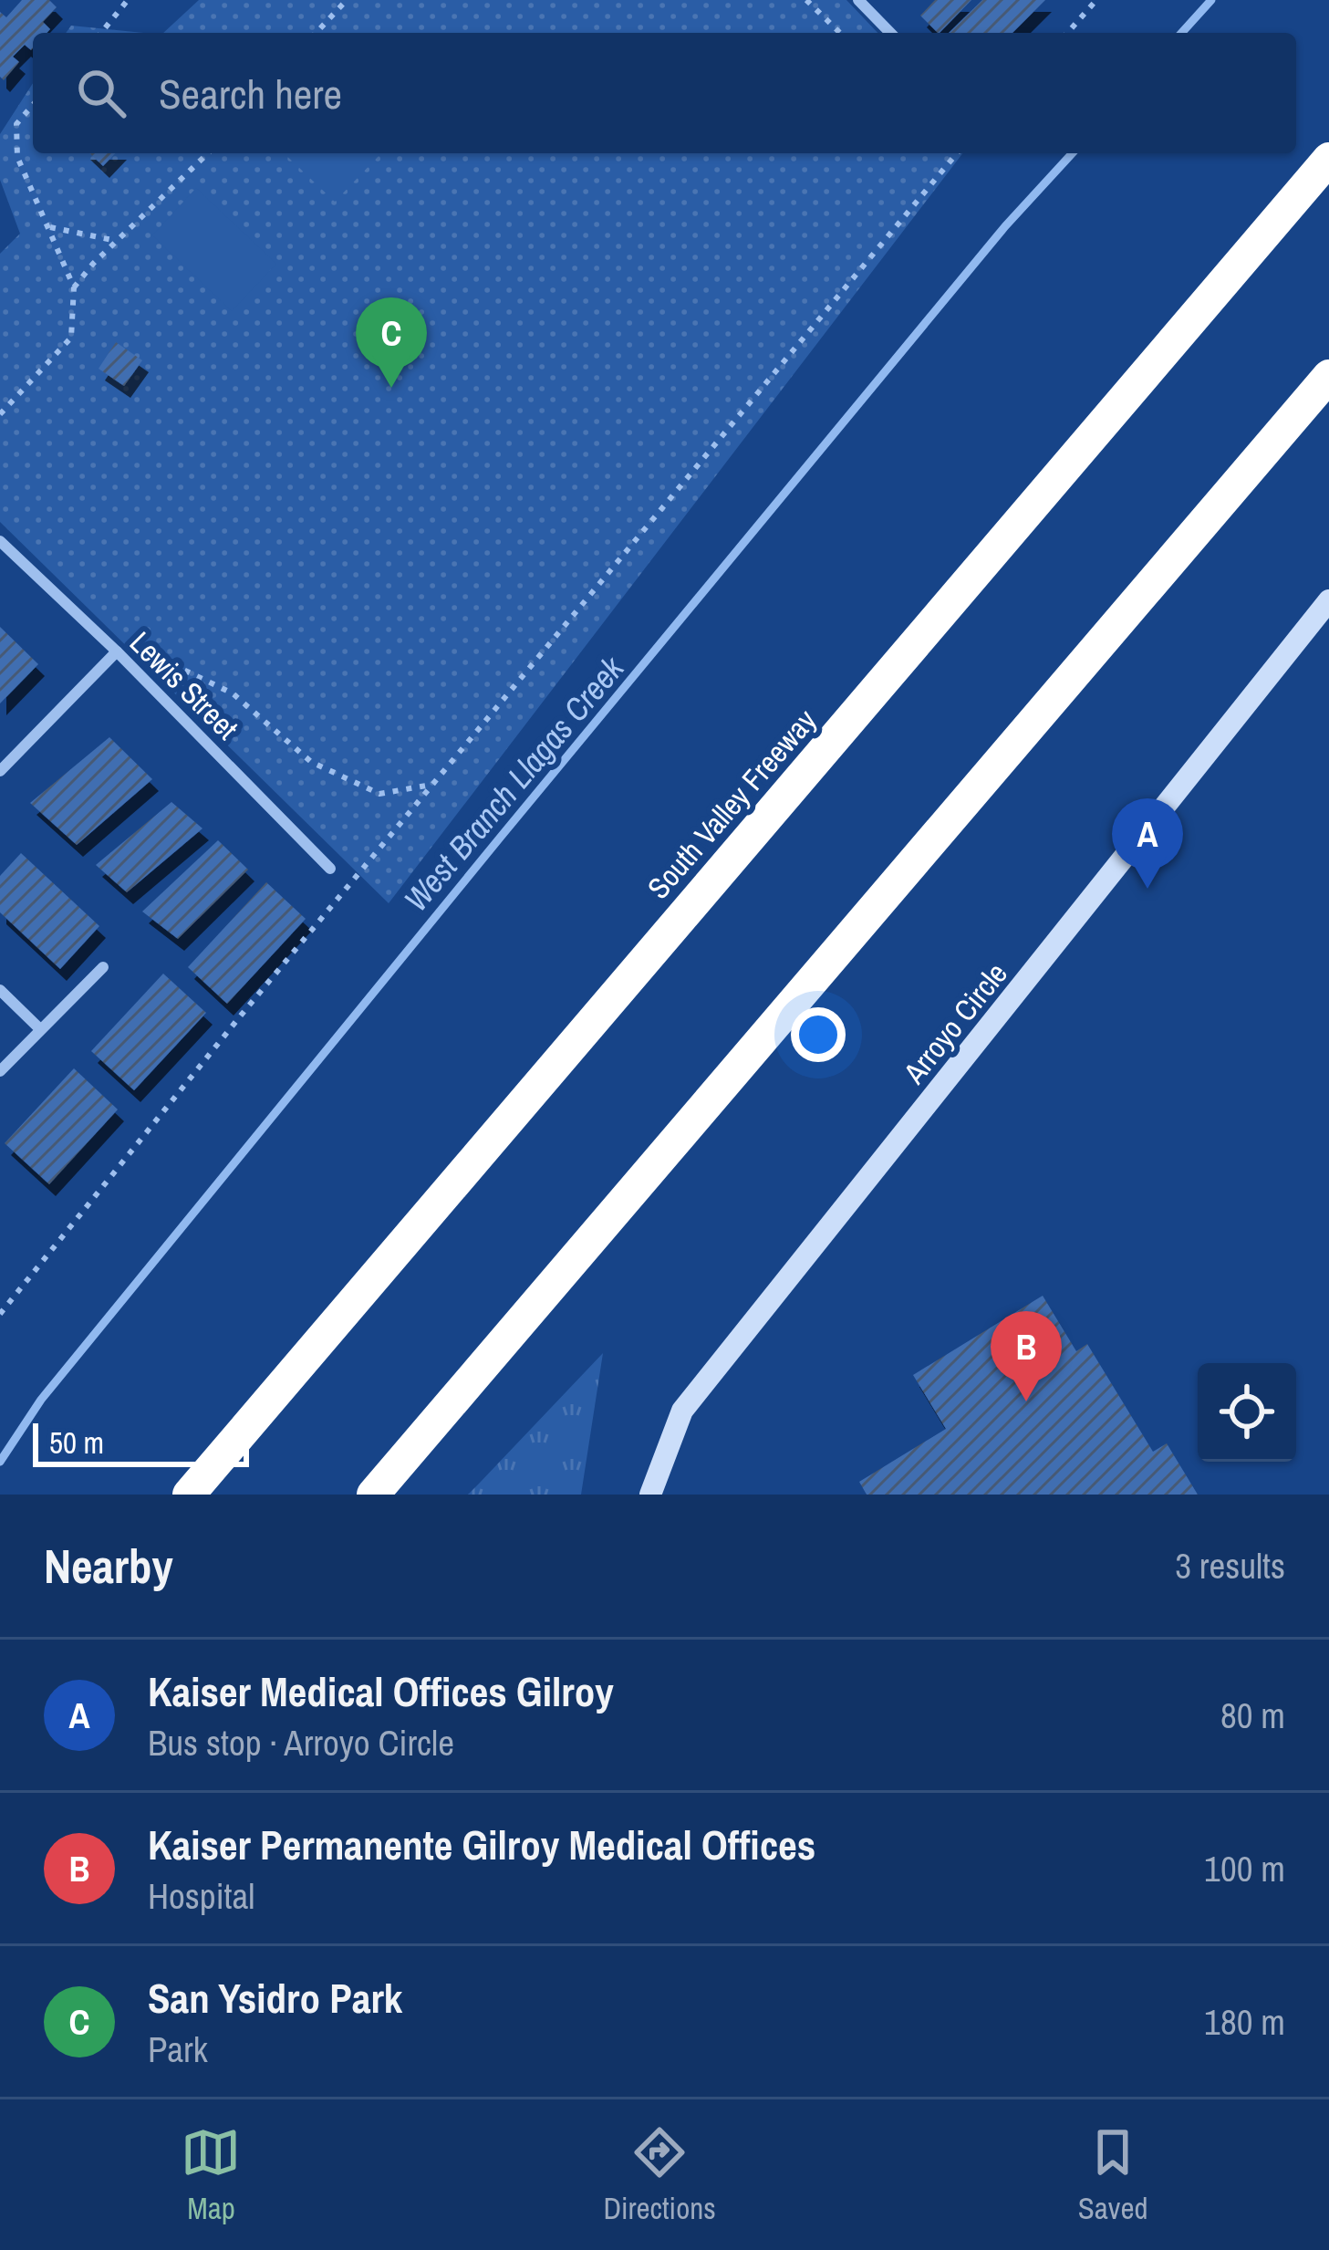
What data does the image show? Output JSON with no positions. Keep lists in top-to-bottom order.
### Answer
{
  "streets": {
    "highway": ["South Valley Freeway"],
    "street": ["Lewis Street", "Arroyo Circle"]
  },
  "water": ["West Branch Llagas Creek"],
  "scale_bar": "50 m",
  "page": {
    "search": "Search here",
    "pins": ["C", "A", "B"],
    "scale": "50 m",
    "heading": ["Nearby", "3 results"],
    "list": [
      {
        "mark": "A",
        "name": "Kaiser Medical Offices Gilroy",
        "note": "Bus stop · Arroyo Circle",
        "value": "80 m"
      },
      {
        "mark": "B",
        "name": "Kaiser Permanente Gilroy Medical Offices",
        "note": "Hospital",
        "value": "100 m"
      },
      {
        "mark": "C",
        "name": "San Ysidro Park",
        "note": "Park",
        "value": "180 m"
      }
    ],
    "nav": ["Map", "Directions", "Saved"]
  }
}
